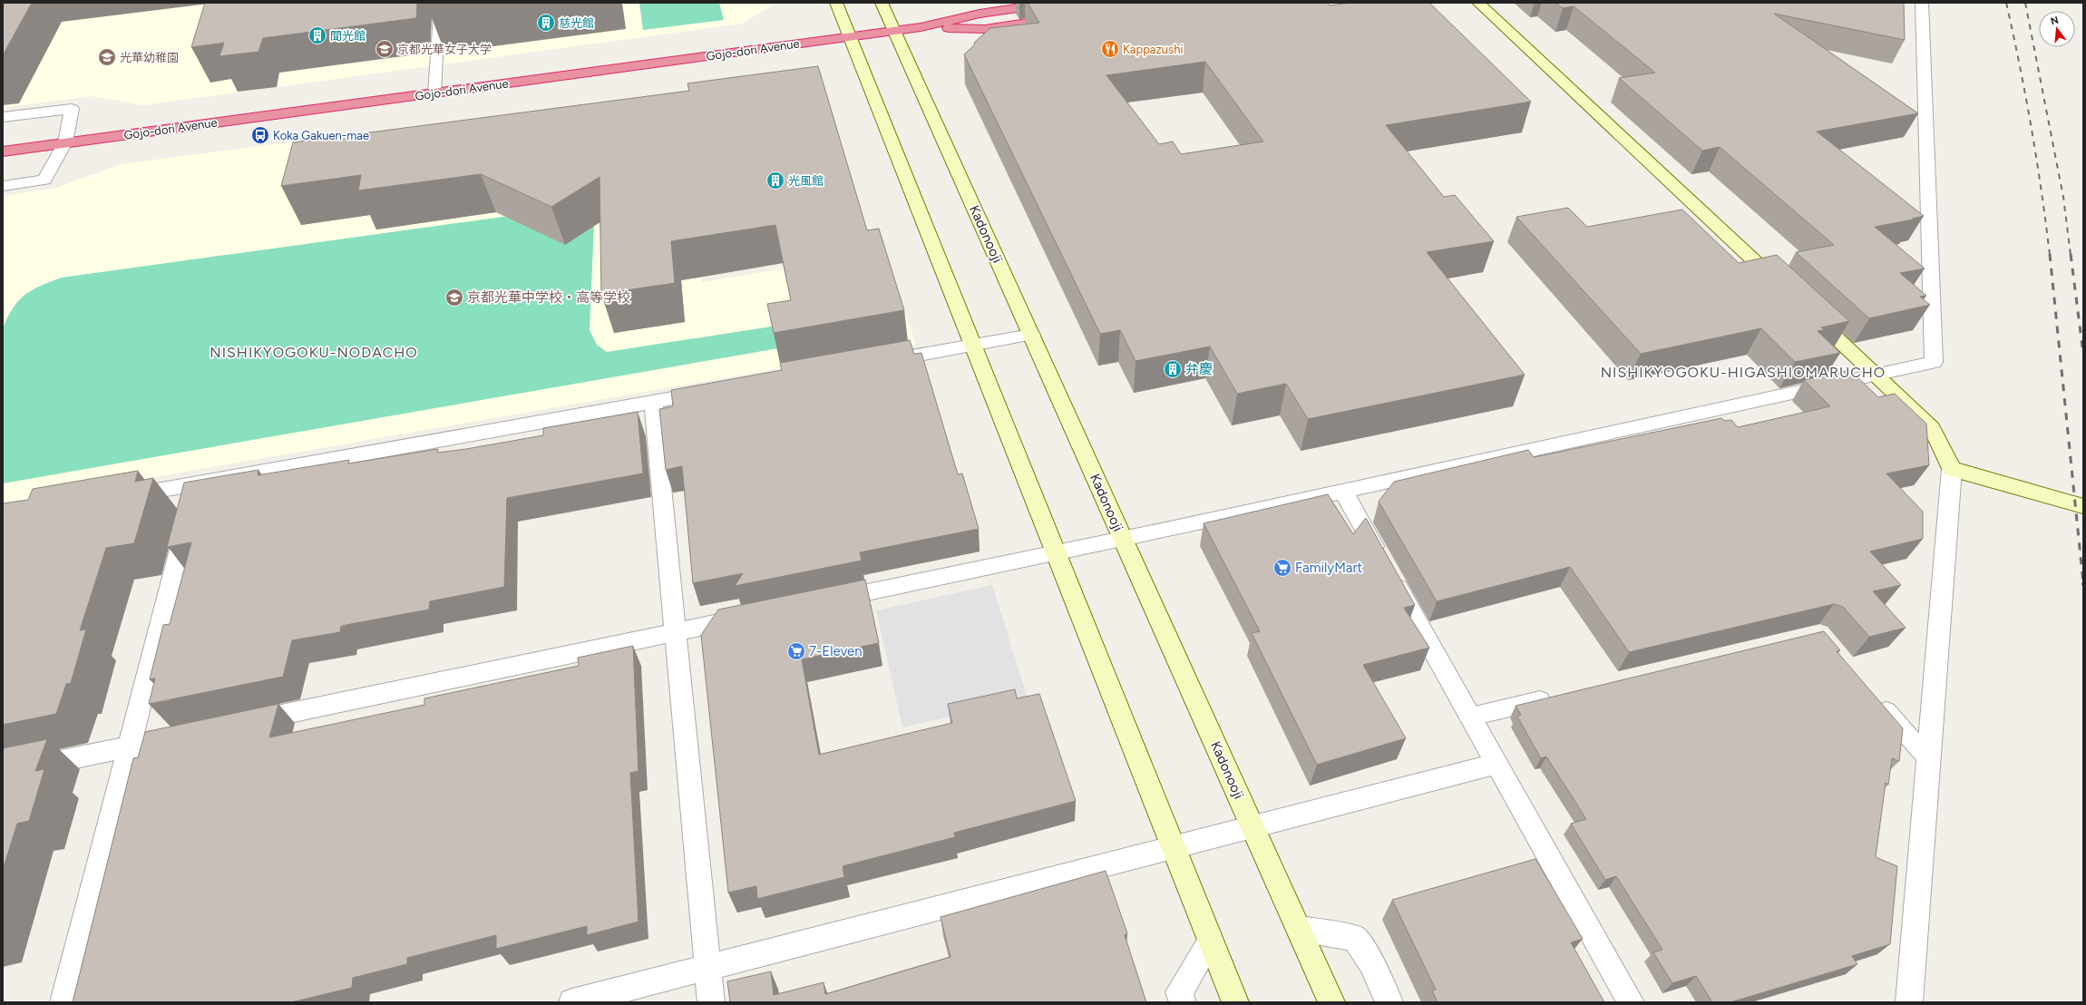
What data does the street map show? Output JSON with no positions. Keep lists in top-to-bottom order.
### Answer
{
  "streets": {
    "highway": ["Gojo-dori Avenue"],
    "street": ["Kadonooji"]
  },
  "crossings": [
    ["Gojo-dori Avenue", "Kadonooji"]
  ],
  "districts": ["NISHIKYOGOKU-NODACHO", "NISHIKYOGOKU-HIGASHIOMARUCHO"],
  "places": {
    "building": [
      "慈光館",
      "聞光館",
      "光風館",
      "弁慶"
    ],
    "school or university": ["京都光華女子大学", "光華幼稚園", "京都光華中学校・高等学校"],
    "restaurant": ["Kappazushi"],
    "bus stop": ["Koka Gakuen-mae"],
    "supermarket": ["FamilyMart", "7-Eleven"]
  },
  "north": "top"
}
